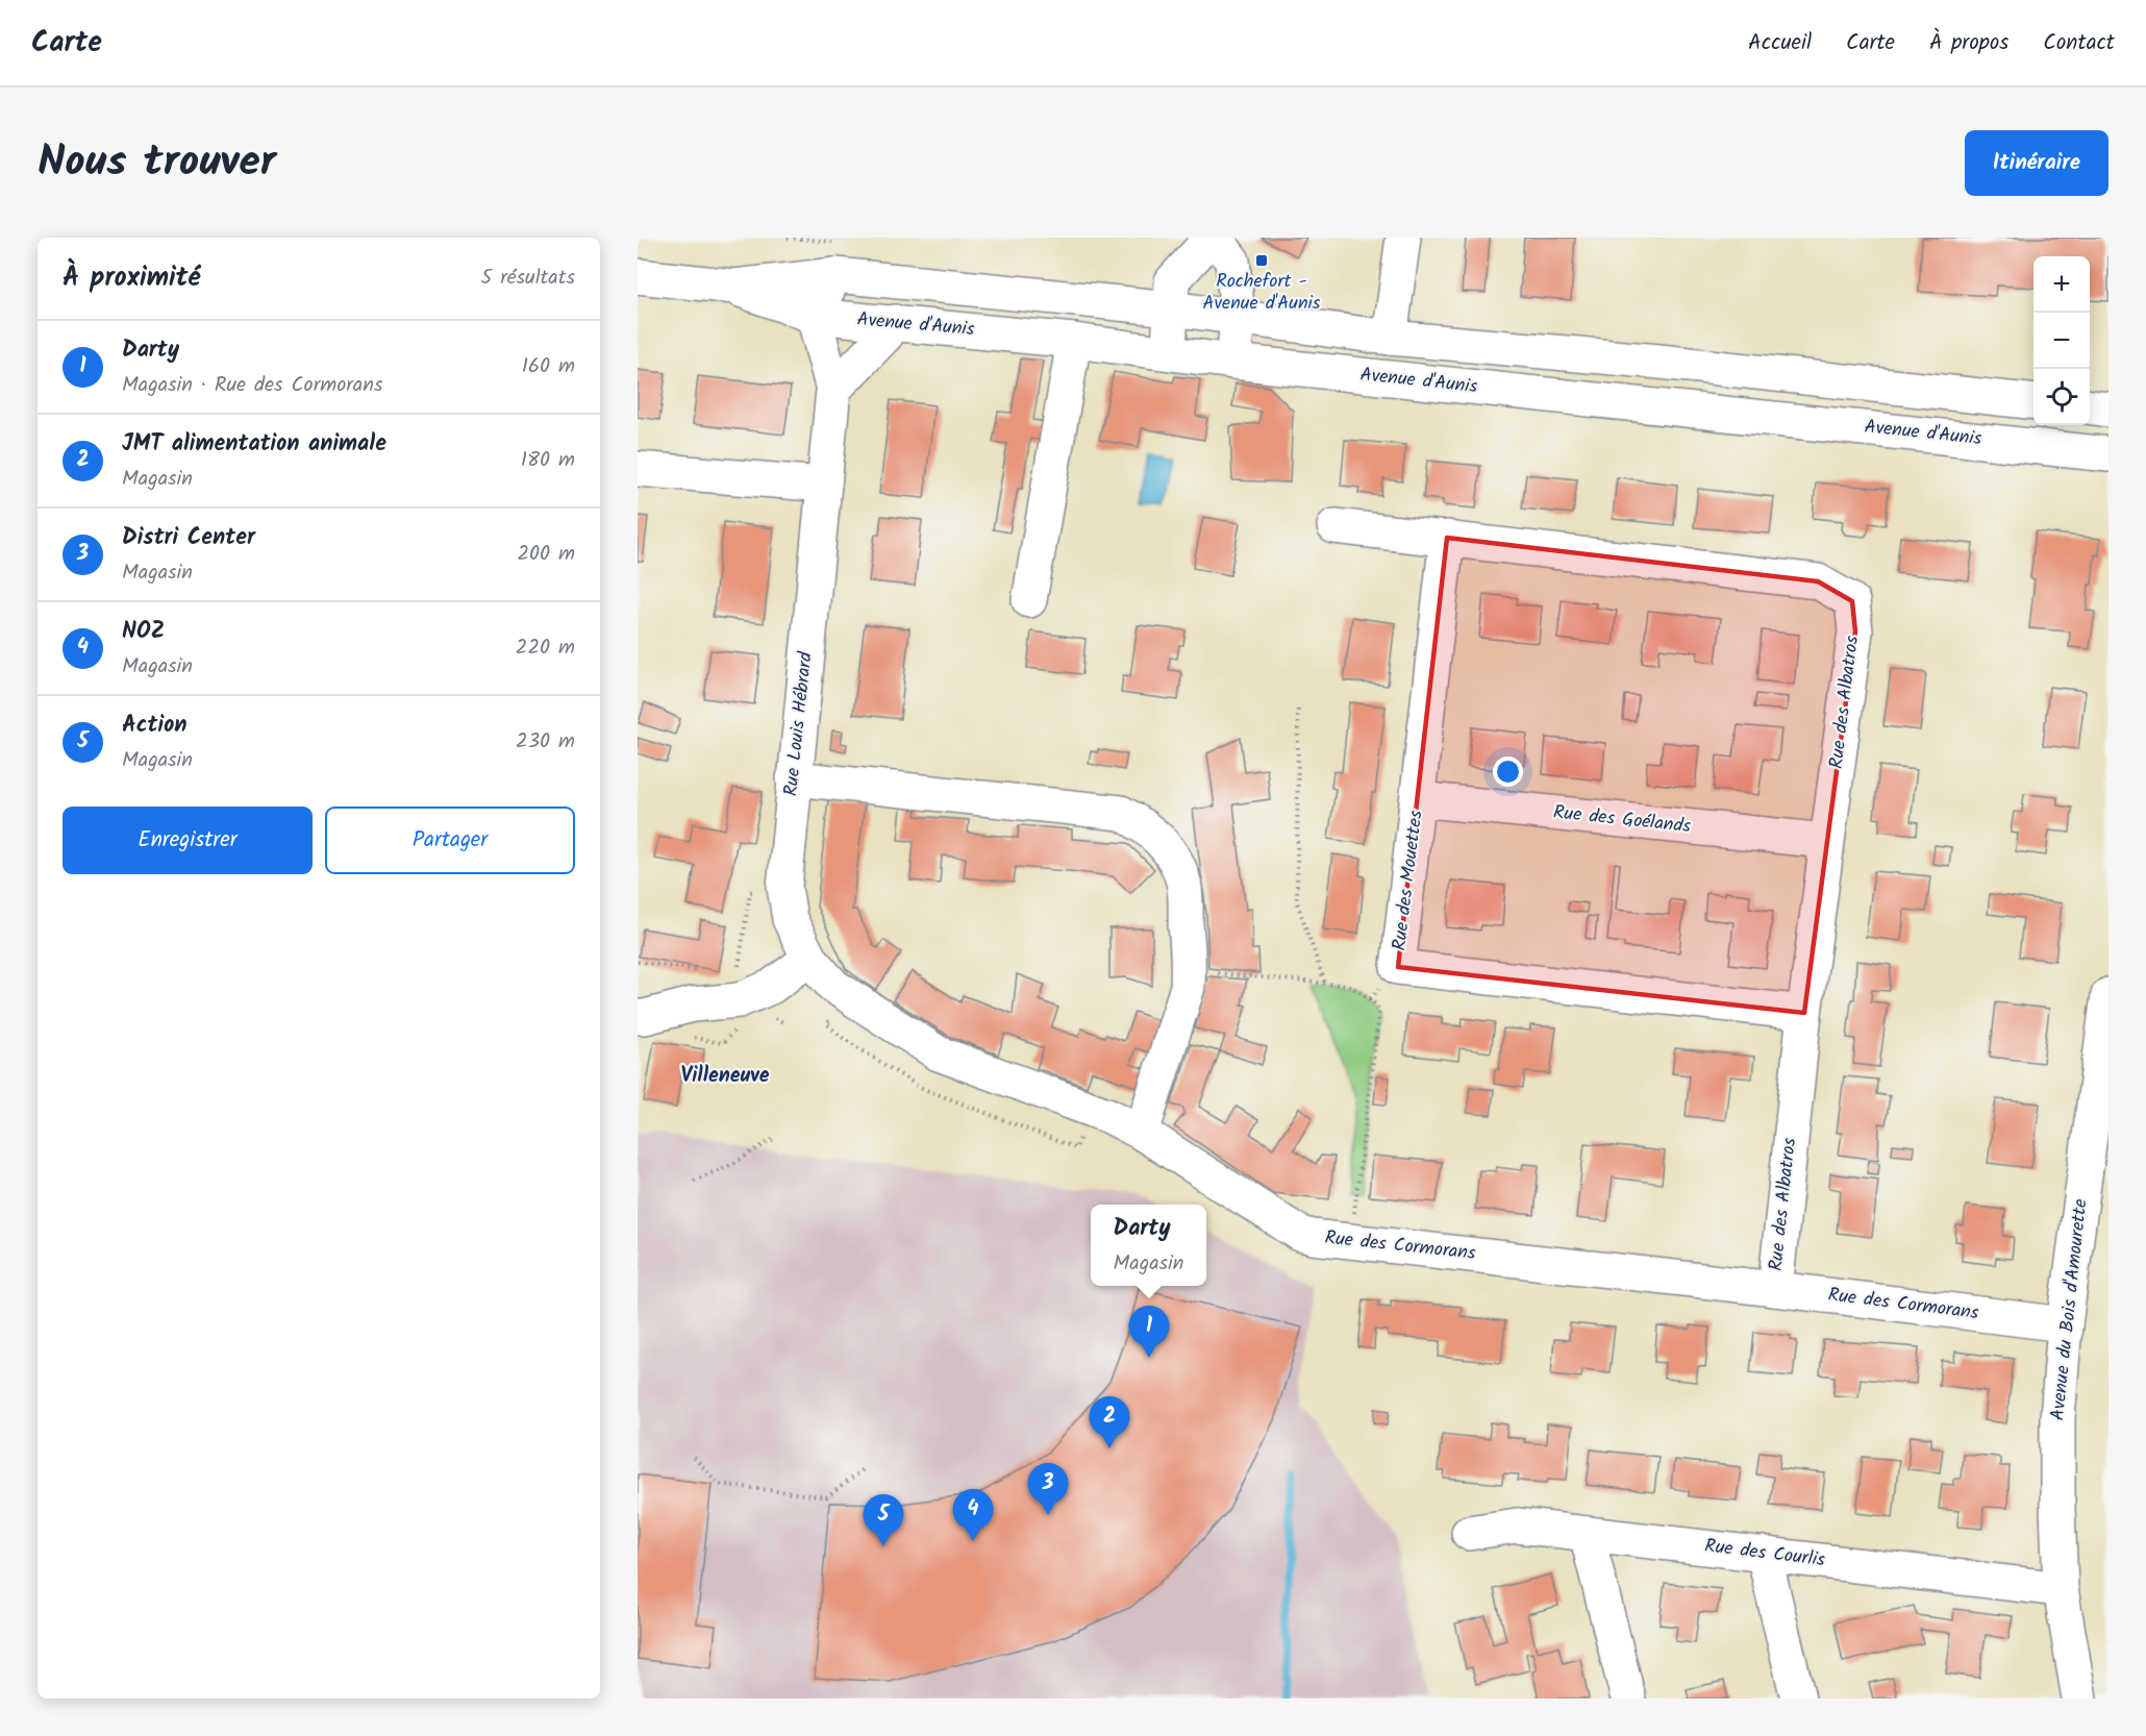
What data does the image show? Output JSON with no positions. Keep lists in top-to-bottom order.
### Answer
{
  "streets": {
    "street": [
      "Avenue d'Aunis",
      "Rue des Albatros",
      "Rue Louis Hébrard",
      "Rue des Goélands",
      "Rue des Mouettes",
      "Rue des Cormorans",
      "Avenue du Bois d'Amourette",
      "Rue des Courlis"
    ]
  },
  "crossings": [
    ["Rue des Albatros", "Rue des Goélands"],
    ["Rue des Albatros", "Rue des Mouettes"],
    ["Rue des Albatros", "Rue des Cormorans"],
    ["Rue Louis Hébrard", "Rue des Cormorans"],
    ["Rue des Goélands", "Rue des Mouettes"],
    ["Rue des Cormorans", "Avenue du Bois d'Amourette"],
    ["Avenue du Bois d'Amourette", "Rue des Courlis"]
  ],
  "districts": ["Villeneuve"],
  "places": {
    "transit": ["Rochefort - Avenue d'Aunis"]
  },
  "page": {
    "header": "Carte",
    "nav": [
      "Accueil",
      "Carte",
      "À propos",
      "Contact"
    ],
    "title": "Nous trouver",
    "buttons": [
      "Itinéraire",
      ["Enregistrer", "Partager"]
    ],
    "heading": ["À proximité", "5 résultats"],
    "map_buttons": ["+", "−"],
    "list": [
      {
        "mark": "1",
        "name": "Darty",
        "note": "Magasin · Rue des Cormorans",
        "value": "160 m"
      },
      {
        "mark": "2",
        "name": "JMT alimentation animale",
        "note": "Magasin",
        "value": "180 m"
      },
      {
        "mark": "3",
        "name": "Distri Center",
        "note": "Magasin",
        "value": "200 m"
      },
      {
        "mark": "4",
        "name": "NOZ",
        "note": "Magasin",
        "value": "220 m"
      },
      {
        "mark": "5",
        "name": "Action",
        "note": "Magasin",
        "value": "230 m"
      }
    ],
    "popup": ["Darty", "Magasin"],
    "pins": [
      "1",
      "2",
      "3",
      "4",
      "5"
    ]
  }
}
